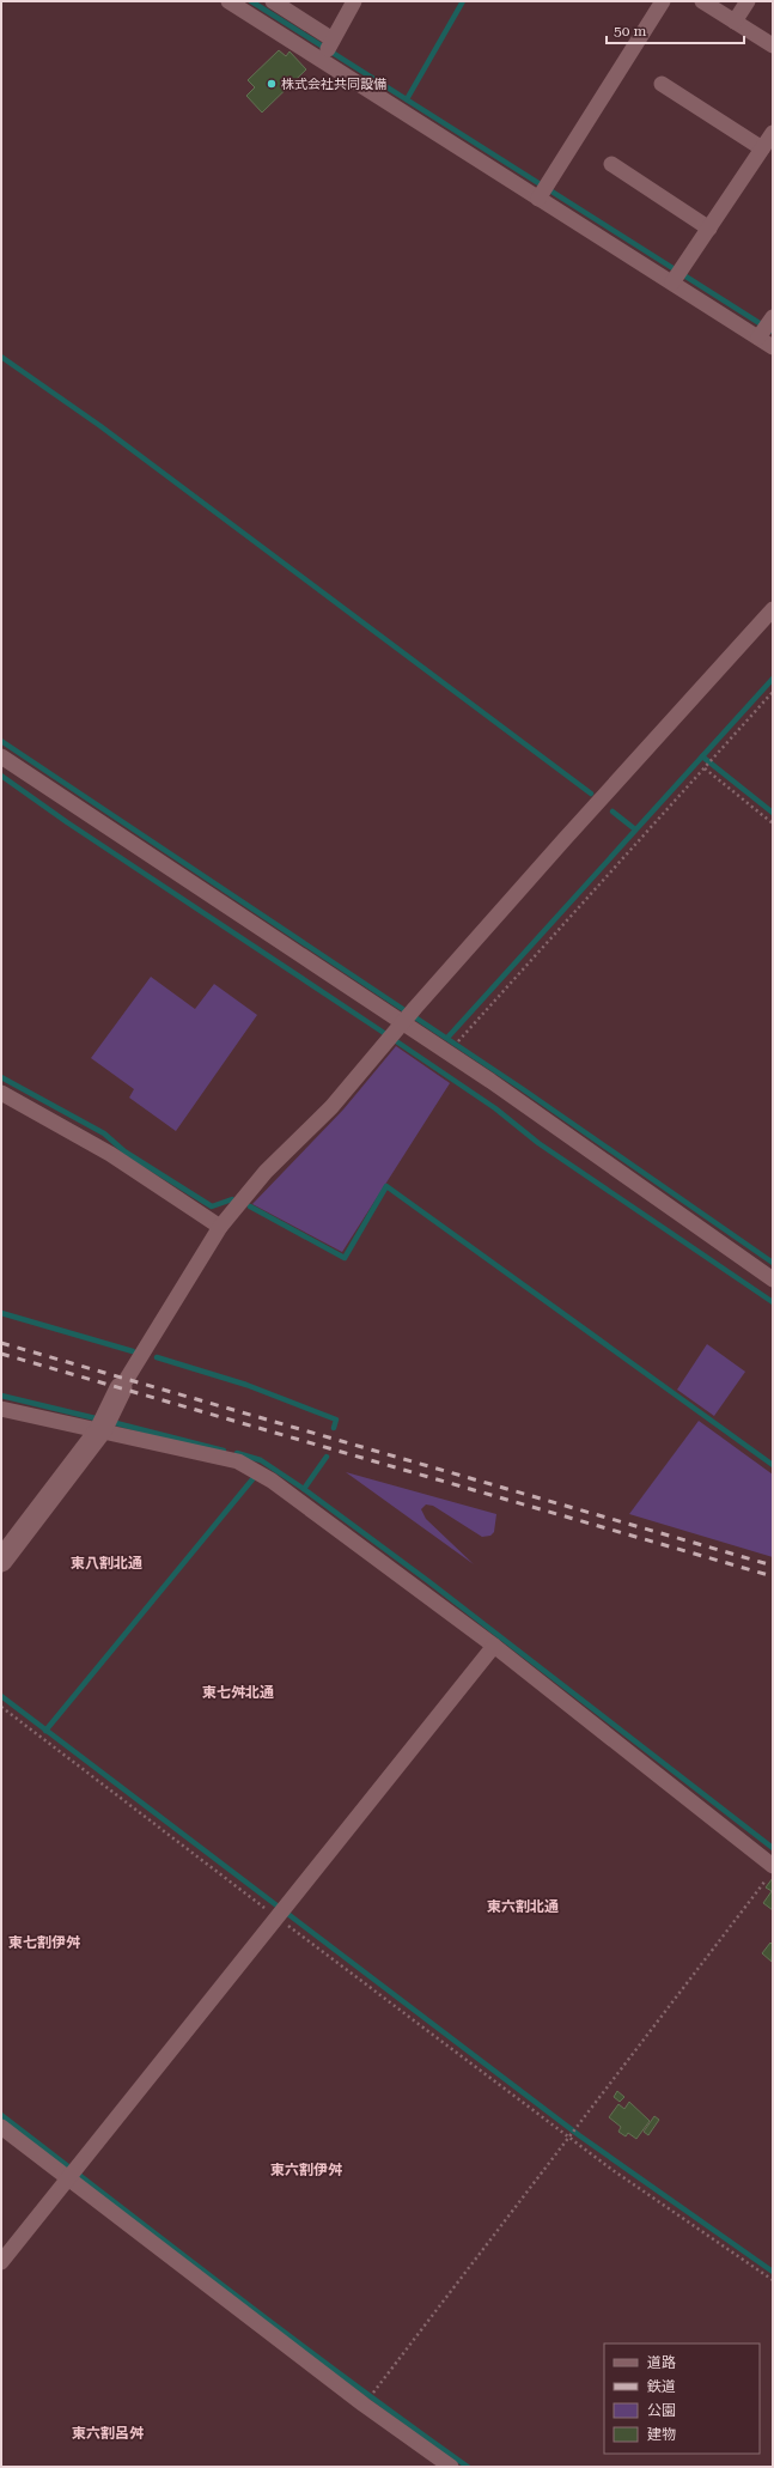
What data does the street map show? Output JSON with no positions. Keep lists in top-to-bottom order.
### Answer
{
  "districts": [
    "東八割北通",
    "東七舛北通",
    "東六割北通",
    "東七割伊舛",
    "東六割伊舛",
    "東六割呂舛"
  ],
  "places": ["株式会社共同設備"],
  "legend": [
    "道路",
    "鉄道",
    "公園",
    "建物"
  ],
  "scale_bar": "50 m"
}
